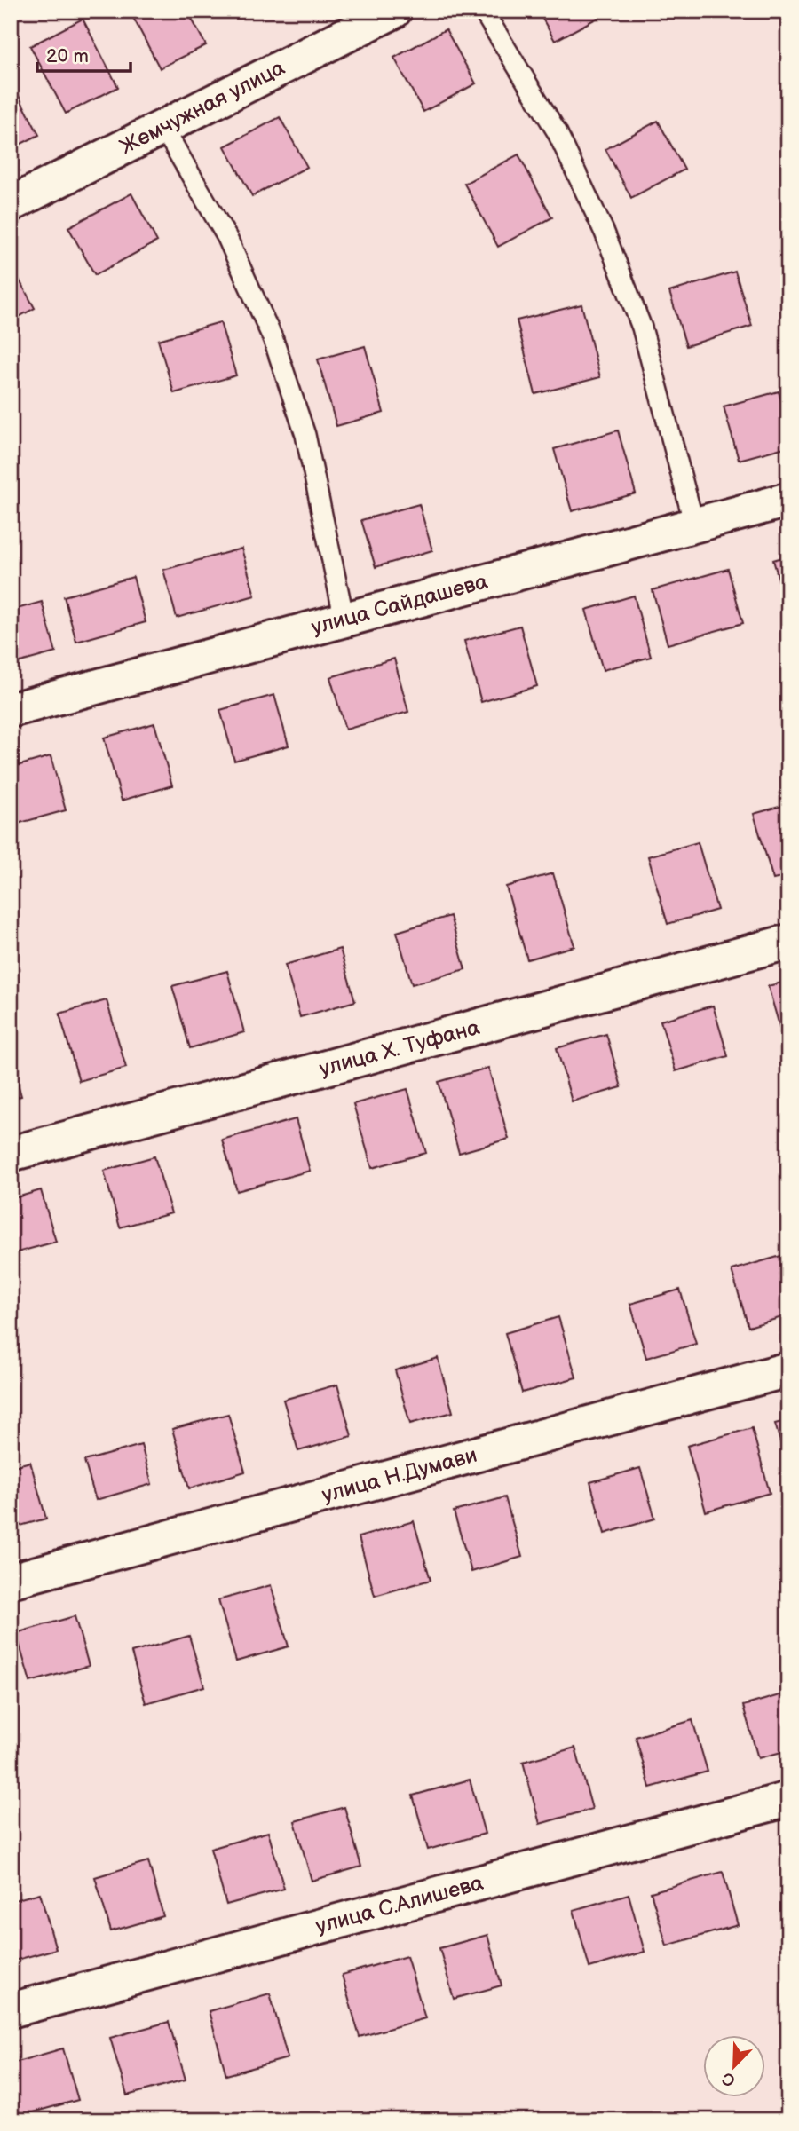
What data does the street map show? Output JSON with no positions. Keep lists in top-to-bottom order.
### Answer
{
  "streets": {
    "street": [
      "Жемчужная улица",
      "улица Сайдашева",
      "улица Х. Туфана",
      "улица Н.Думави",
      "улица С.Алишева"
    ]
  },
  "scale_bar": "20 m",
  "north": "bottom left"
}
